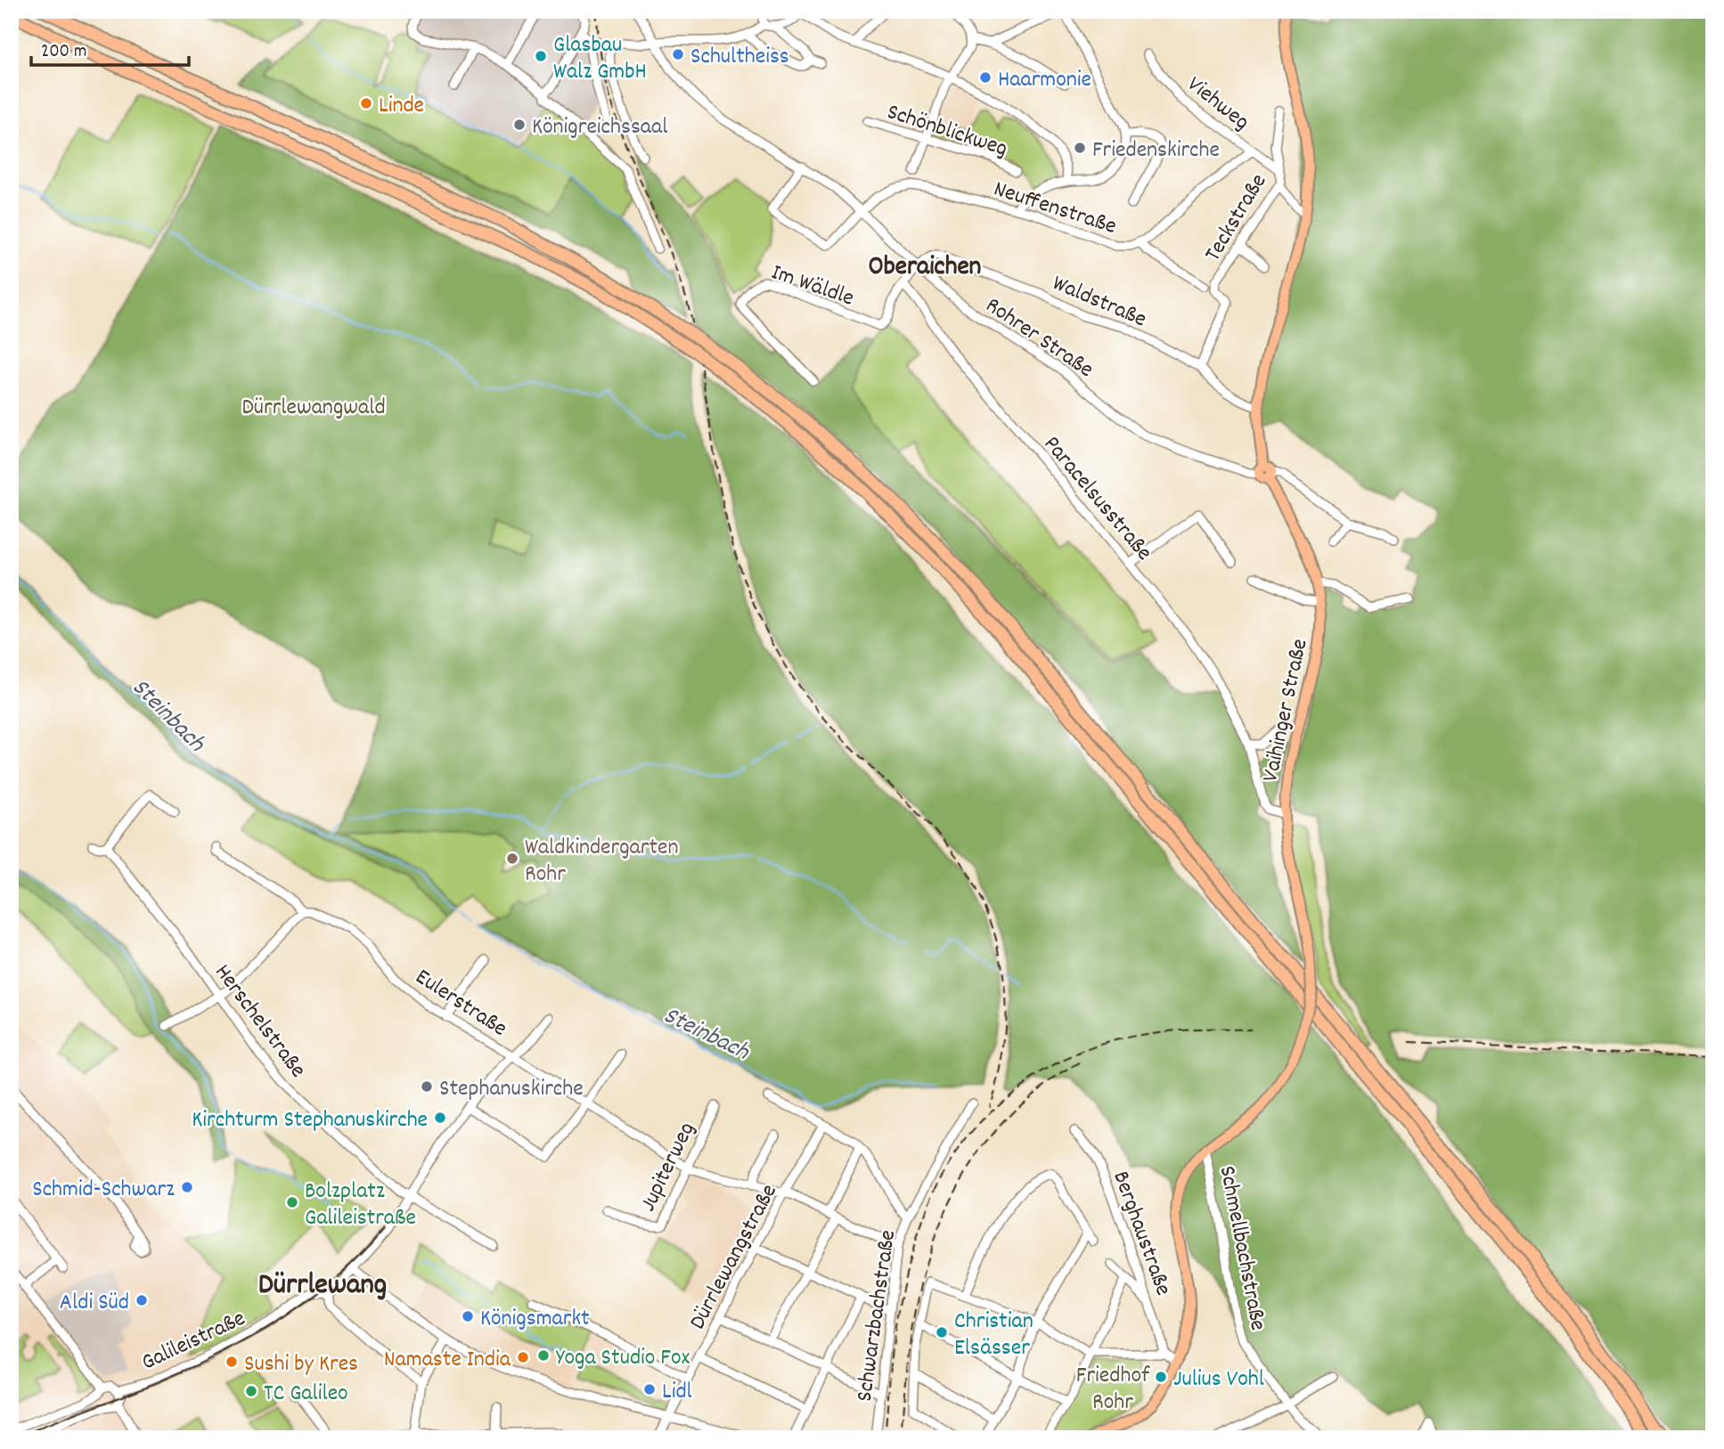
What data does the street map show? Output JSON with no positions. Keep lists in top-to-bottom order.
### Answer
{
  "streets": {
    "main road": ["Vaihinger Straße"],
    "street": [
      "Viehweg",
      "Schönblickweg",
      "Neuffenstraße",
      "Teckstraße",
      "Im Wäldle",
      "Waldstraße",
      "Rohrer Straße",
      "Paracelsusstraße",
      "Eulerstraße",
      "Herschelstraße",
      "Jupiterweg",
      "Berghaustraße",
      "Schmellbachstraße",
      "Dürrlewangstraße",
      "Schwarzbachstraße",
      "Galileistraße"
    ]
  },
  "crossings": [
    ["Viehweg", "Neuffenstraße"],
    ["Viehweg", "Teckstraße"],
    ["Neuffenstraße", "Rohrer Straße"],
    ["Teckstraße", "Waldstraße"],
    ["Im Wäldle", "Paracelsusstraße"],
    ["Waldstraße", "Rohrer Straße"],
    ["Waldstraße", "Vaihinger Straße"],
    ["Rohrer Straße", "Vaihinger Straße"],
    ["Paracelsusstraße", "Vaihinger Straße"],
    ["Vaihinger Straße", "Schmellbachstraße"],
    ["Eulerstraße", "Jupiterweg"],
    ["Eulerstraße", "Dürrlewangstraße"],
    ["Eulerstraße", "Schwarzbachstraße"],
    ["Eulerstraße", "Galileistraße"],
    ["Herschelstraße", "Galileistraße"]
  ],
  "districts": ["Oberaichen", "Dürrlewang"],
  "water": ["Steinbach"],
  "parks": ["Dürrlewangwald", "Friedhof Rohr"],
  "places": [
    "Schultheiss",
    "Glasbau Walz GmbH",
    "Haarmonie",
    "Linde",
    "Königreichssaal",
    "Friedenskirche",
    "Waldkindergarten Rohr",
    "Stephanuskirche",
    "Kirchturm Stephanuskirche",
    "Schmid-Schwarz",
    "Bolzplatz Galileistraße",
    "Aldi Süd",
    "Königsmarkt",
    "Christian Elsässer",
    "Yoga Studio Fox",
    "Namaste India",
    "Sushi by Kres",
    "Julius Vohl",
    "Lidl",
    "TC Galileo"
  ],
  "scale_bar": "200 m"
}
